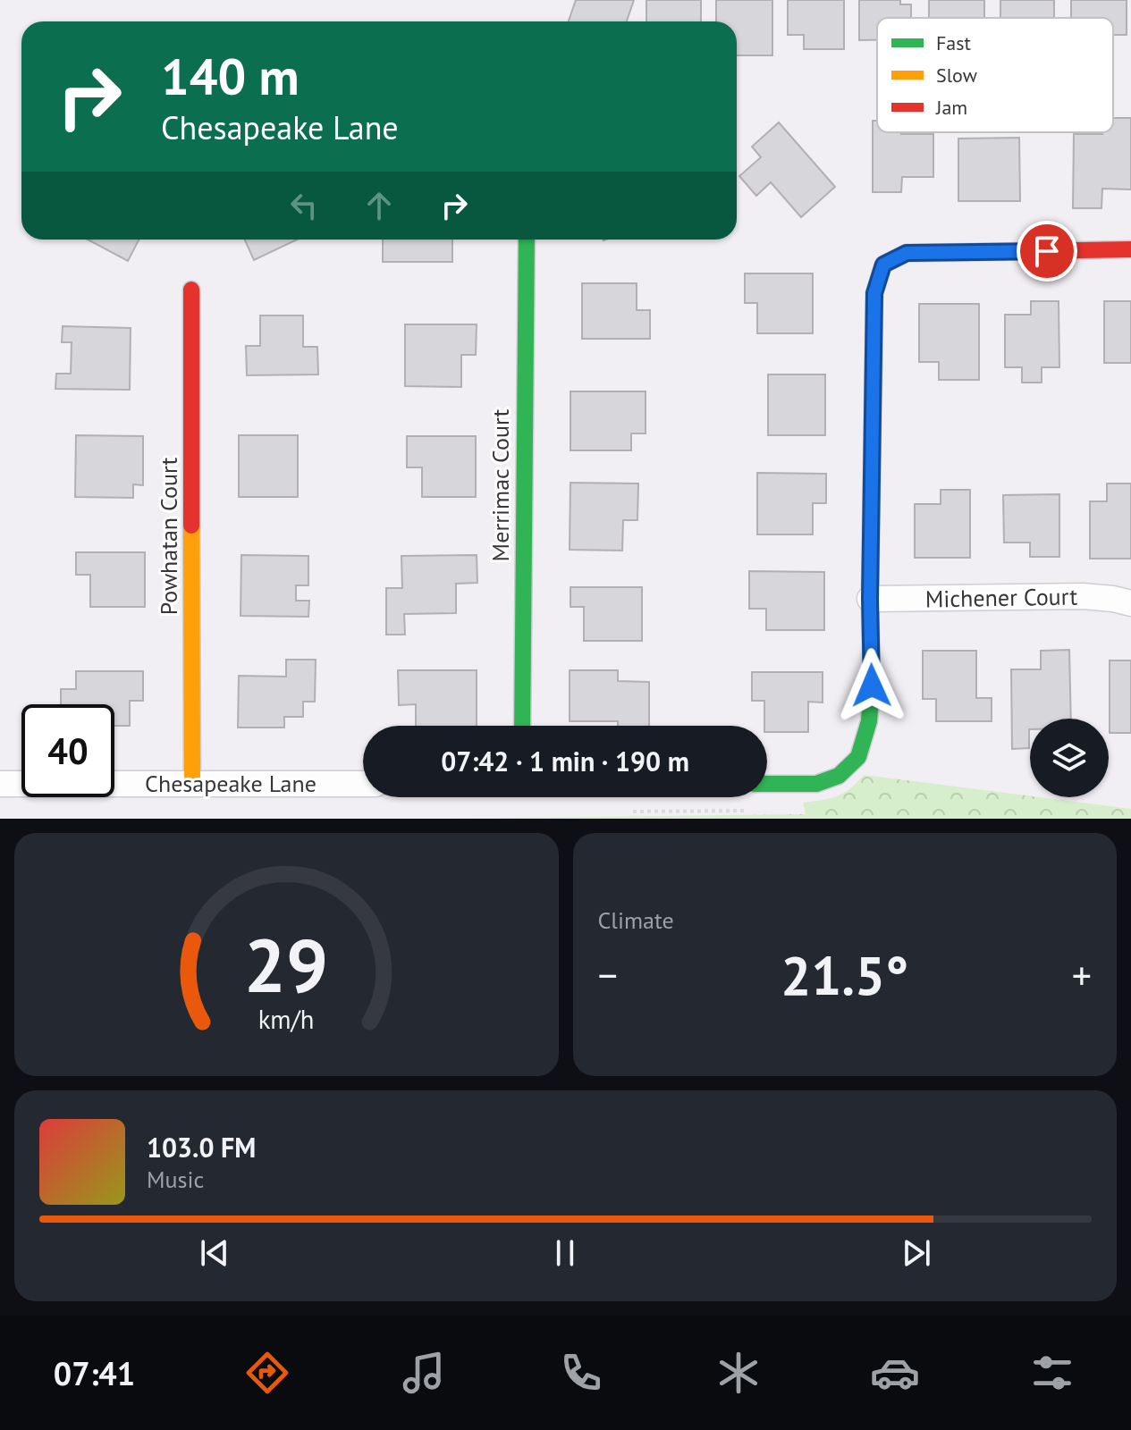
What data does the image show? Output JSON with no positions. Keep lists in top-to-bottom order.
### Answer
{
  "streets": {
    "street": [
      "Merrimac Court",
      "Powhatan Court",
      "Michener Court",
      "Chesapeake Lane"
    ]
  },
  "crossings": [
    ["Powhatan Court", "Chesapeake Lane"]
  ],
  "legend": ["Fast", "Slow", "Jam"],
  "page": {
    "turn": ["140 m", "Chesapeake Lane"],
    "limit": "40",
    "trip": "07:42 · 1 min · 190 m",
    "tile": "Climate",
    "heat": ["−", "21.5°", "+"],
    "song": ["103.0 FM", "Music"],
    "tabs": "07:41",
    "gauge": ["29", "km/h"]
  }
}
